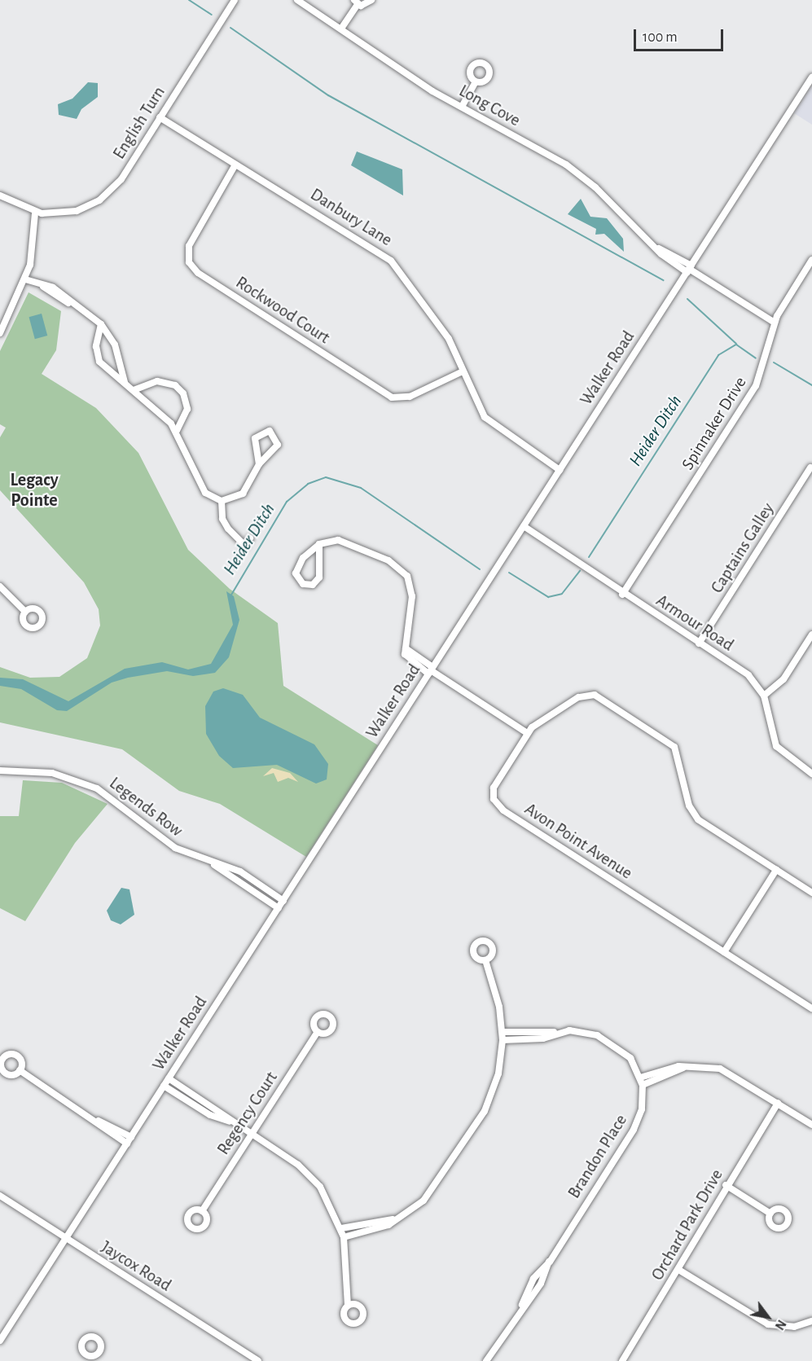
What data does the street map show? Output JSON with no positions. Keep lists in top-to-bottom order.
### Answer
{
  "streets": {
    "street": [
      "Long Cove",
      "English Turn",
      "Danbury Lane",
      "Rockwood Court",
      "Walker Road",
      "Spinnaker Drive",
      "Captains Galley",
      "Armour Road",
      "Legends Row",
      "Avon Point Avenue",
      "Regency Court",
      "Brandon Place",
      "Orchard Park Drive",
      "Jaycox Road"
    ]
  },
  "crossings": [
    ["Long Cove", "Walker Road"],
    ["Long Cove", "Spinnaker Drive"],
    ["English Turn", "Danbury Lane"],
    ["Danbury Lane", "Rockwood Court"],
    ["Danbury Lane", "Walker Road"],
    ["Walker Road", "Armour Road"],
    ["Walker Road", "Legends Row"],
    ["Walker Road", "Jaycox Road"],
    ["Spinnaker Drive", "Armour Road"],
    ["Captains Galley", "Armour Road"]
  ],
  "districts": ["Legacy Pointe"],
  "water": ["Heider Ditch"],
  "scale_bar": "100 m",
  "north": "bottom right"
}
